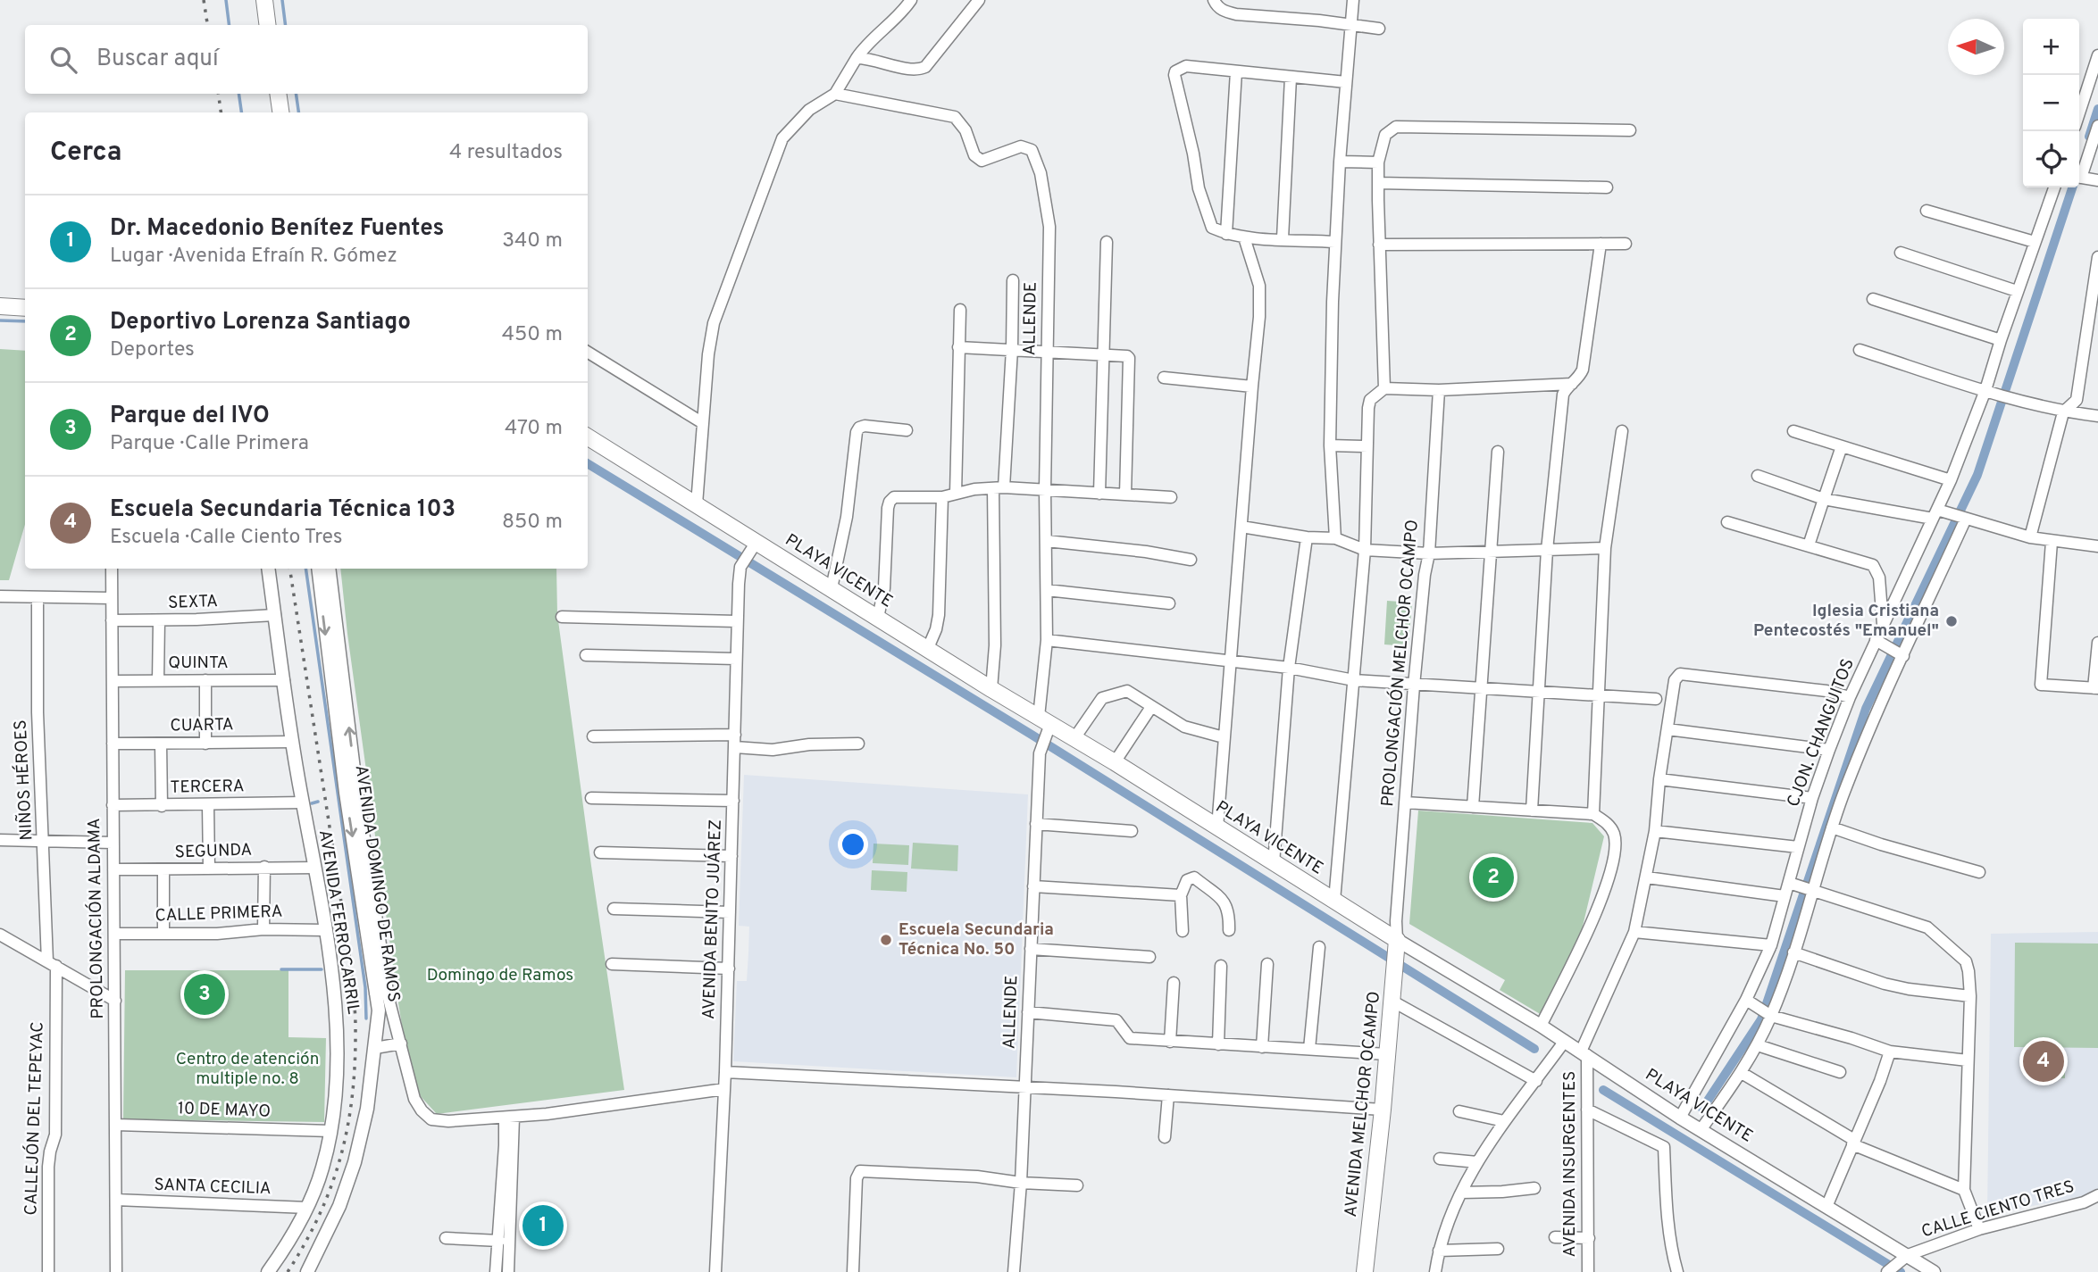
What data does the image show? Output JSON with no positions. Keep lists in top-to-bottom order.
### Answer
{
  "streets": {
    "main road": ["PLAYA VICENTE", "AVENIDA MELCHOR OCAMPO"],
    "street": [
      "ALLENDE",
      "SEXTA",
      "QUINTA",
      "PROLONGACIÓN MELCHOR OCAMPO",
      "CUARTA",
      "CJON. CHANGUITOS",
      "NIÑOS HÉROES",
      "TERCERA",
      "SEGUNDA",
      "AVENIDA DOMINGO DE RAMOS",
      "CALLE PRIMERA",
      "PROLONGACIÓN ALDAMA",
      "AVENIDA BENITO JUÁREZ",
      "AVENIDA FERROCARRIL",
      "10 DE MAYO",
      "CALLEJÓN DEL TEPEYAC",
      "AVENIDA INSURGENTES",
      "SANTA CECILIA",
      "CALLE CIENTO TRES"
    ]
  },
  "crossings": [
    ["ALLENDE", "PLAYA VICENTE"],
    ["PLAYA VICENTE", "PROLONGACIÓN MELCHOR OCAMPO"],
    ["PLAYA VICENTE", "CJON. CHANGUITOS"],
    ["PLAYA VICENTE", "AVENIDA BENITO JUÁREZ"],
    ["PLAYA VICENTE", "AVENIDA MELCHOR OCAMPO"],
    ["PLAYA VICENTE", "AVENIDA INSURGENTES"],
    ["PLAYA VICENTE", "CALLE CIENTO TRES"],
    ["SEXTA", "PROLONGACIÓN ALDAMA"],
    ["SEXTA", "AVENIDA FERROCARRIL"],
    ["QUINTA", "PROLONGACIÓN ALDAMA"],
    ["QUINTA", "AVENIDA FERROCARRIL"],
    ["PROLONGACIÓN MELCHOR OCAMPO", "AVENIDA MELCHOR OCAMPO"],
    ["CUARTA", "PROLONGACIÓN ALDAMA"],
    ["CUARTA", "AVENIDA FERROCARRIL"],
    ["NIÑOS HÉROES", "CALLEJÓN DEL TEPEYAC"],
    ["TERCERA", "PROLONGACIÓN ALDAMA"],
    ["TERCERA", "AVENIDA FERROCARRIL"],
    ["SEGUNDA", "PROLONGACIÓN ALDAMA"],
    ["SEGUNDA", "AVENIDA FERROCARRIL"],
    ["CALLE PRIMERA", "PROLONGACIÓN ALDAMA"],
    ["CALLE PRIMERA", "AVENIDA FERROCARRIL"],
    ["PROLONGACIÓN ALDAMA", "10 DE MAYO"],
    ["PROLONGACIÓN ALDAMA", "SANTA CECILIA"],
    ["AVENIDA FERROCARRIL", "10 DE MAYO"],
    ["AVENIDA FERROCARRIL", "SANTA CECILIA"]
  ],
  "parks": ["Domingo de Ramos", "Centro de atención multiple no. 8"],
  "places": ["Iglesia Cristiana Pentecostés \"Emanuel\"", "Escuela Secundaria Técnica No. 50"],
  "north": "left",
  "page": {
    "map_buttons": ["+", "−"],
    "search": "Buscar aquí",
    "heading": ["Cerca", "4 resultados"],
    "list": [
      {
        "mark": "1",
        "name": "Dr. Macedonio Benítez Fuentes",
        "note": "Lugar · Avenida Efraín R. Gómez",
        "value": "340 m"
      },
      {
        "mark": "2",
        "name": "Deportivo Lorenza Santiago",
        "note": "Deportes",
        "value": "450 m"
      },
      {
        "mark": "3",
        "name": "Parque del IVO",
        "note": "Parque · Calle Primera",
        "value": "470 m"
      },
      {
        "mark": "4",
        "name": "Escuela Secundaria Técnica 103",
        "note": "Escuela · Calle Ciento Tres",
        "value": "850 m"
      }
    ],
    "pins": [
      "2",
      "3",
      "4",
      "1"
    ]
  }
}
